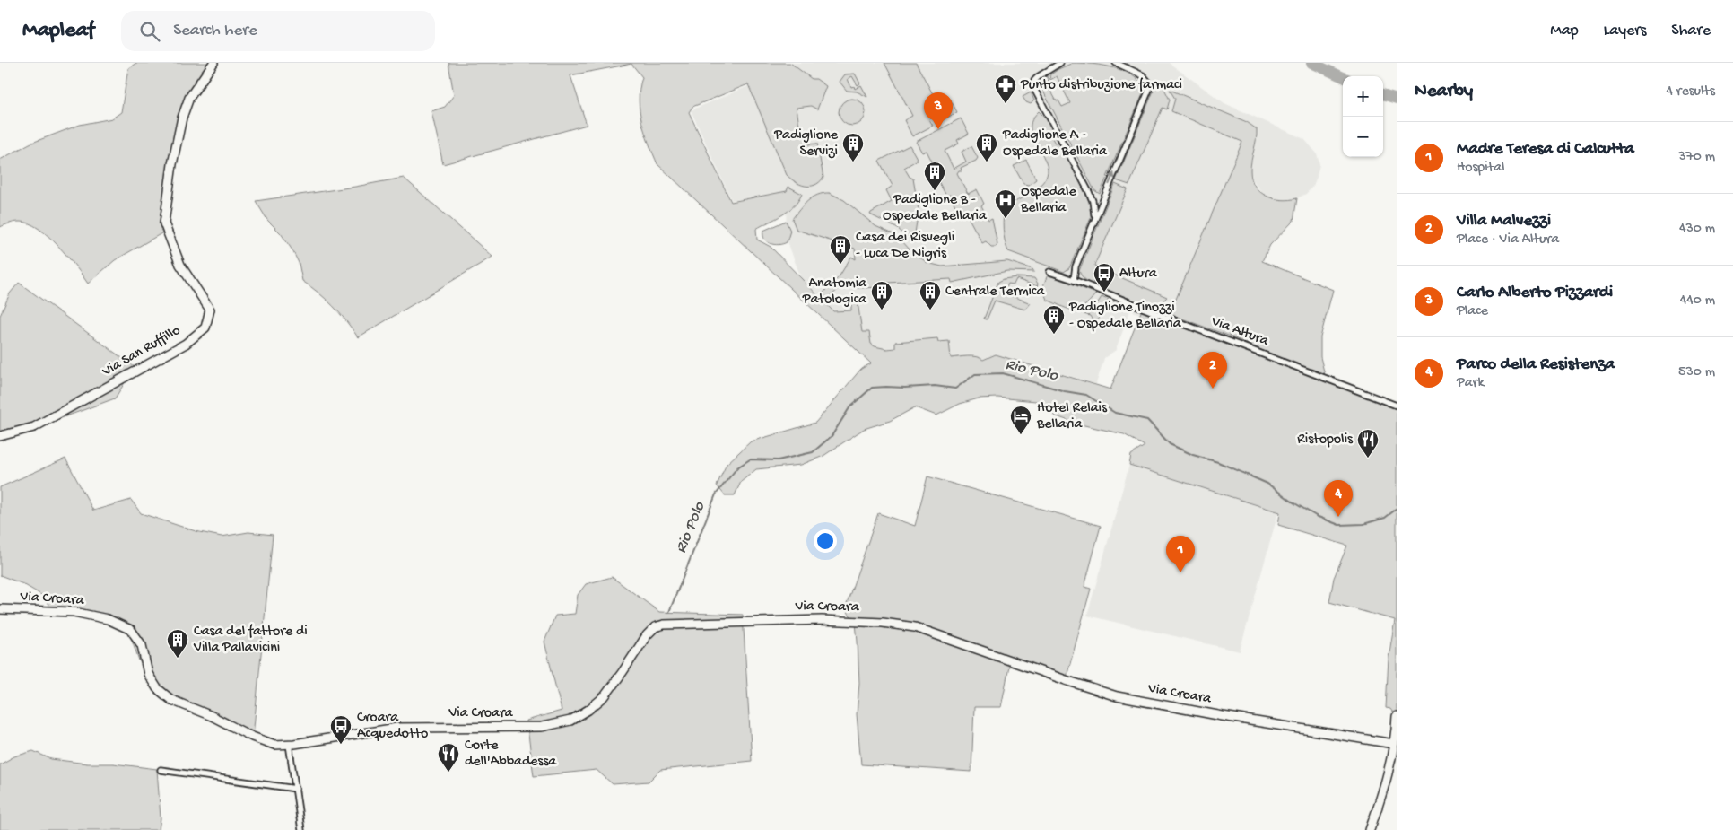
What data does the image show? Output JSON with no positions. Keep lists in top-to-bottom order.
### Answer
{
  "streets": {
    "street": ["Via Altura", "Via San Ruffillo", "Via Croara"]
  },
  "water": ["Rio Polo"],
  "places": {
    "pharmacy": ["Punto distribuzione farmaci"],
    "building": [
      "Padiglione Servizi",
      "Padiglione A - Ospedale Bellaria",
      "Padiglione B - Ospedale Bellaria",
      "Casa dei Risvegli - Luca De Nigris",
      "Anatomia Patologica",
      "Centrale Termica",
      "Padiglione Tinozzi - Ospedale Bellaria",
      "Casa del fattore di Villa Pallavicini"
    ],
    "hospital": ["Ospedale Bellaria"],
    "bus stop": ["Altura", "Croara Acquedotto"],
    "hotel": ["Hotel Relais Bellaria"],
    "restaurant": ["Ristopolis", "Corte dell'Abbadessa"]
  },
  "page": {
    "header": "Mapleaf",
    "search": "Search here",
    "nav": ["Map", "Layers", "Share"],
    "heading": ["Nearby", "4 results"],
    "map_buttons": ["+", "−"],
    "pins": [
      "3",
      "2",
      "4",
      "1"
    ],
    "list": [
      {
        "mark": "1",
        "name": "Madre Teresa di Calcutta",
        "note": "Hospital",
        "value": "370 m"
      },
      {
        "mark": "2",
        "name": "Villa Malvezzi",
        "note": "Place · Via Altura",
        "value": "430 m"
      },
      {
        "mark": "3",
        "name": "Carlo Alberto Pizzardi",
        "note": "Place",
        "value": "440 m"
      },
      {
        "mark": "4",
        "name": "Parco della Resistenza",
        "note": "Park",
        "value": "530 m"
      }
    ]
  }
}
